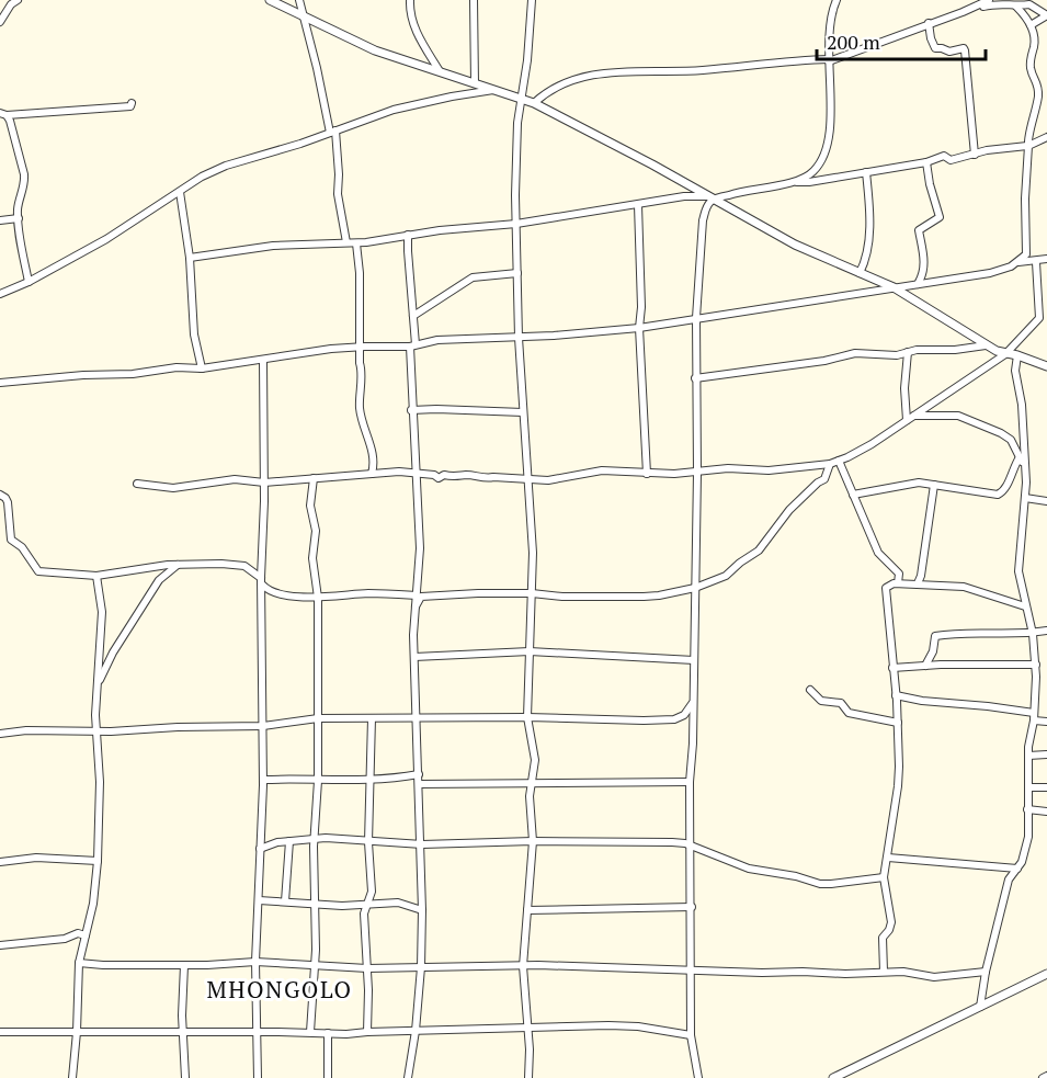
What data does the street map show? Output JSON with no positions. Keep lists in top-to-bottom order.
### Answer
{
  "districts": ["MHONGOLO"],
  "scale_bar": "200 m"
}
